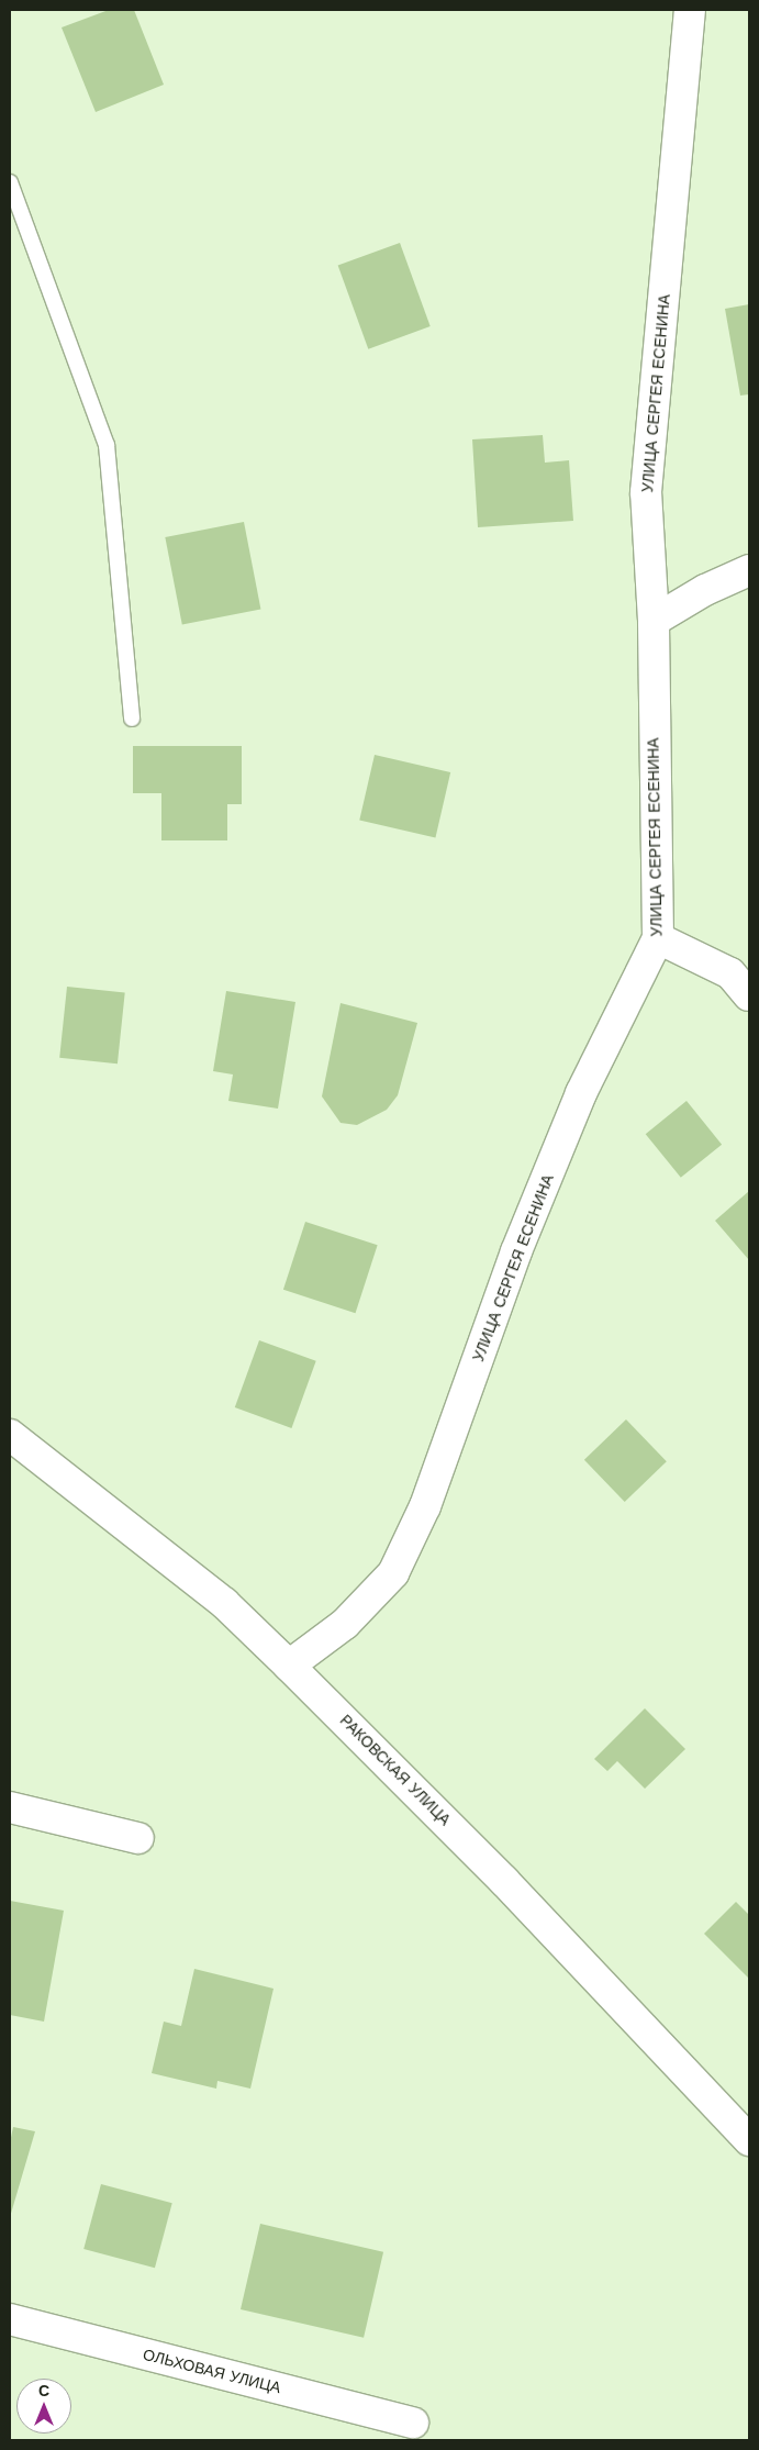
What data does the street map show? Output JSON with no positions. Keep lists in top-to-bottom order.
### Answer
{
  "streets": {
    "street": ["УЛИЦА СЕРГЕЯ ЕСЕНИНА", "РАКОВСКАЯ УЛИЦА", "ОЛЬХОВАЯ УЛИЦА"]
  },
  "crossings": [
    ["УЛИЦА СЕРГЕЯ ЕСЕНИНА", "РАКОВСКАЯ УЛИЦА"]
  ],
  "north": "top"
}
